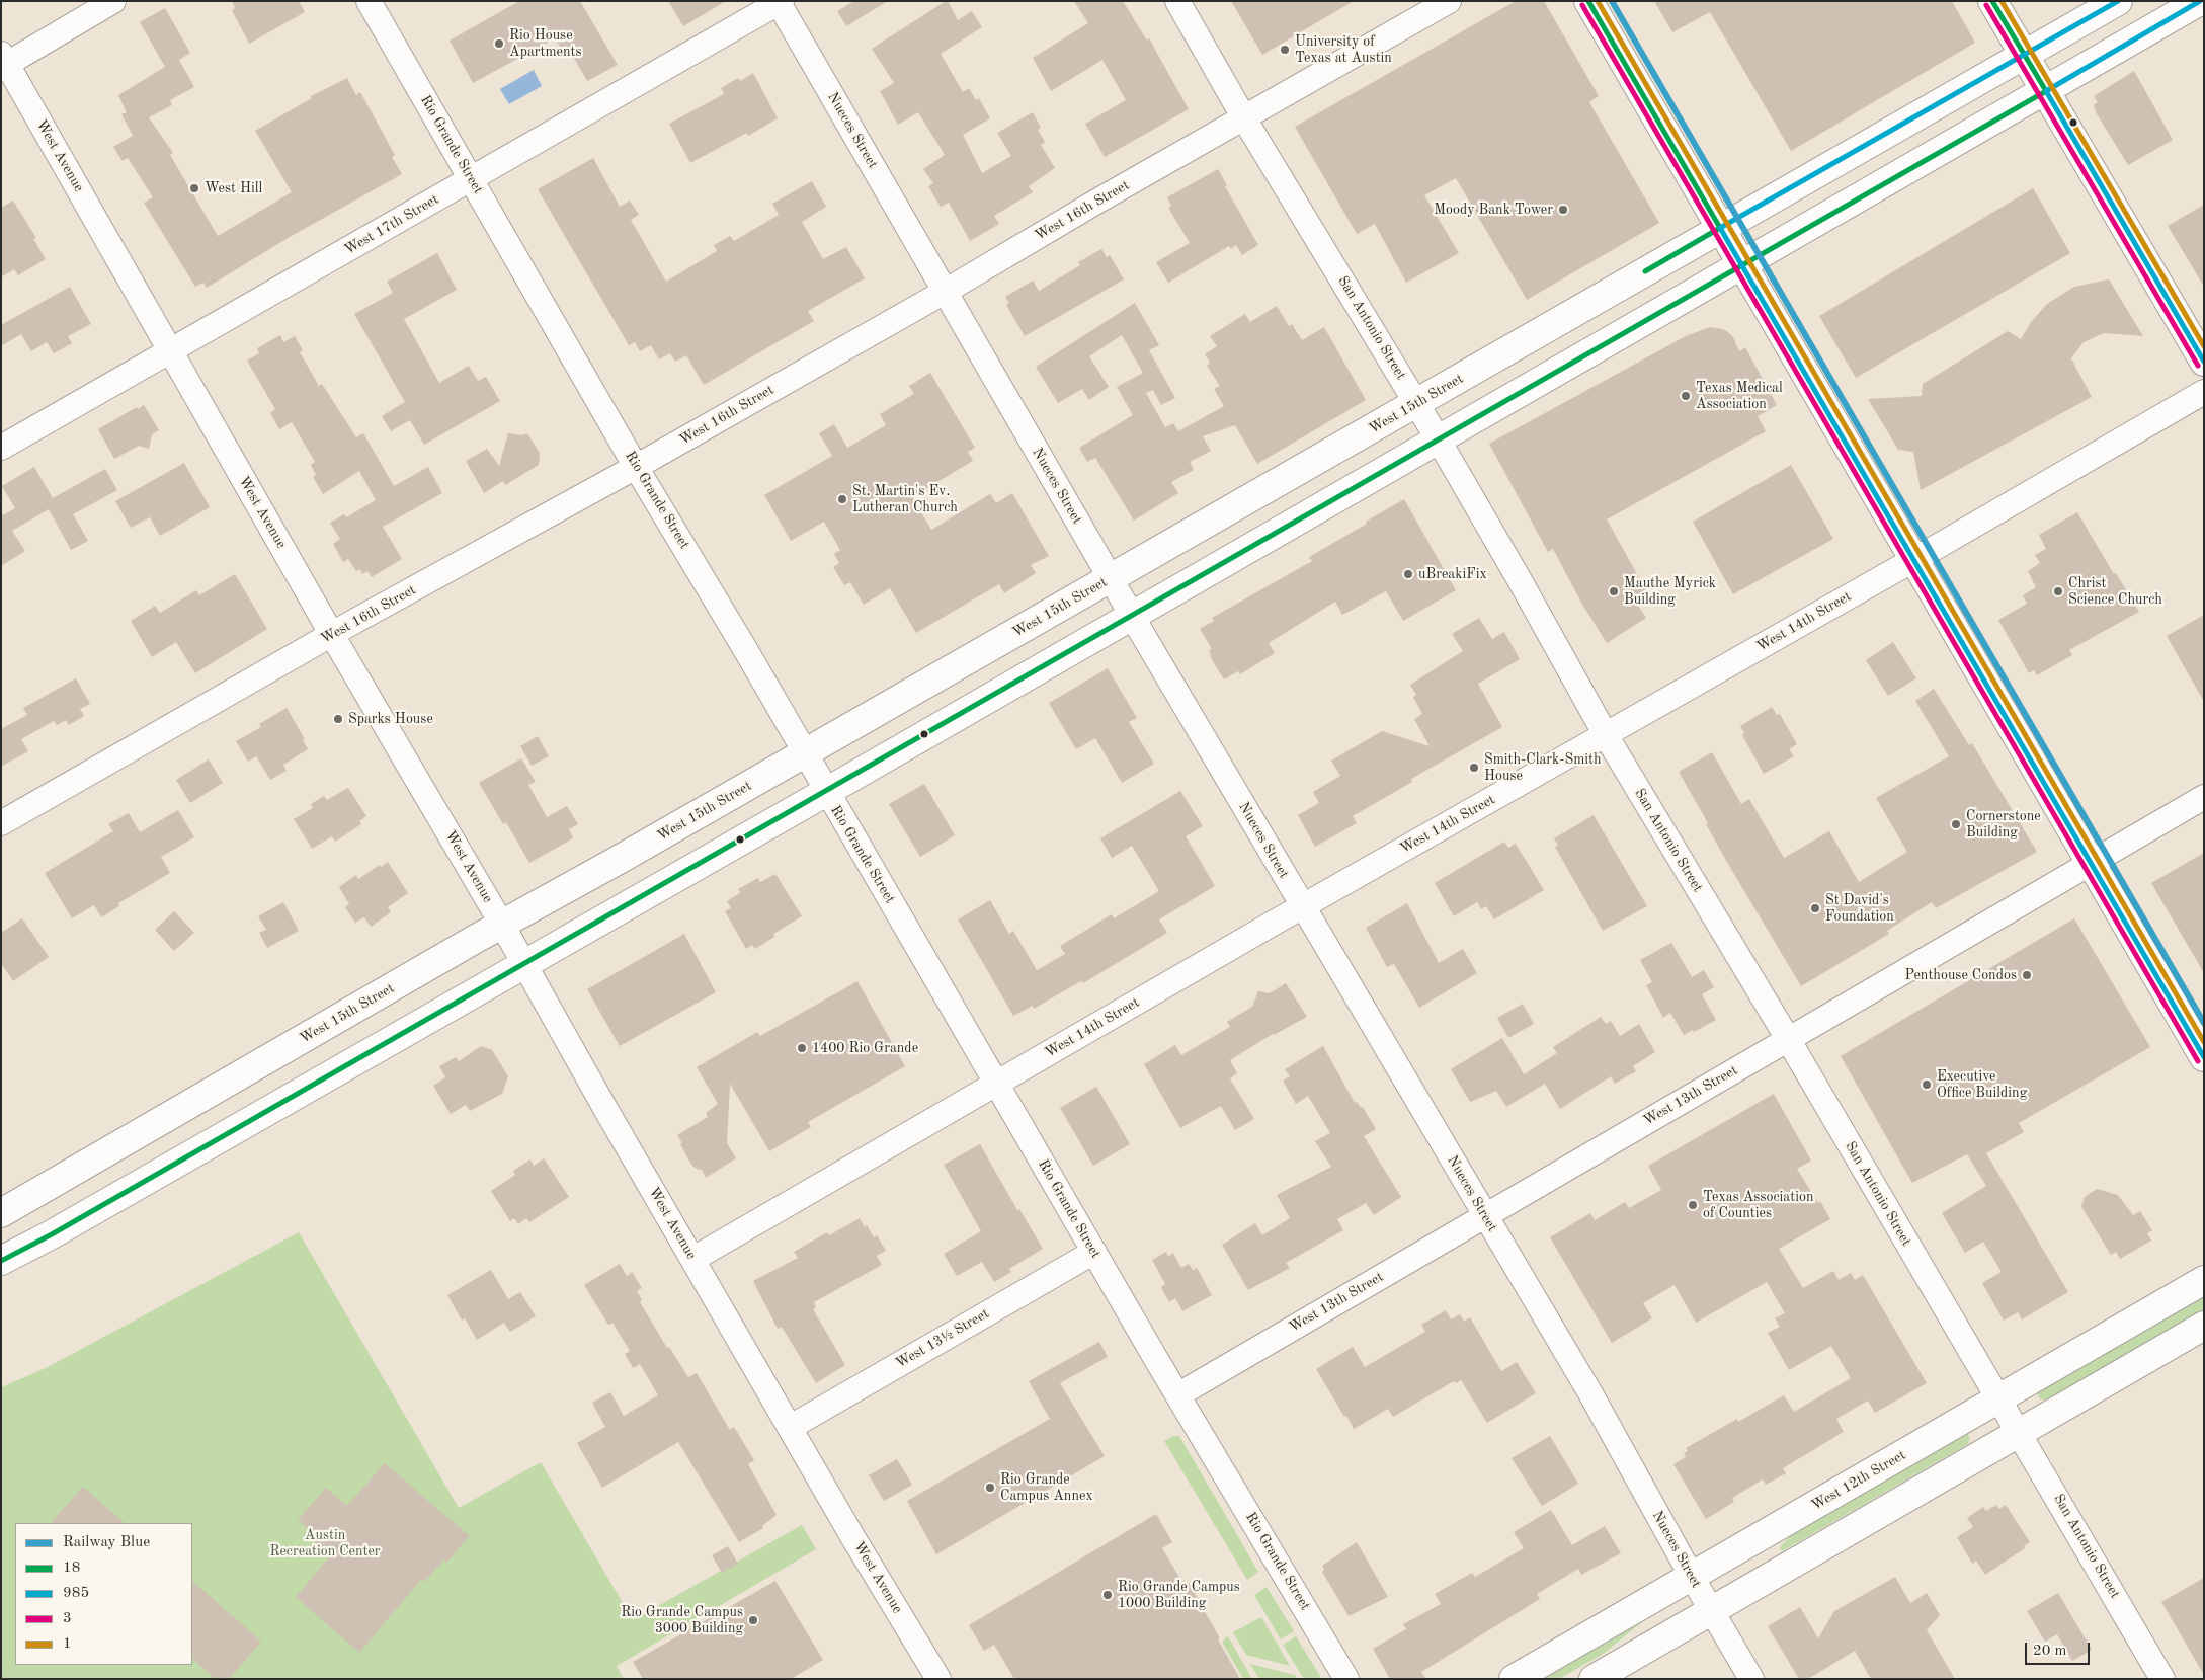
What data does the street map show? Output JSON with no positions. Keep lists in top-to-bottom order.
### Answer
{
  "streets": {
    "main road": ["West 15th Street", "West 12th Street"],
    "street": [
      "Nueces Street",
      "Rio Grande Street",
      "West Avenue",
      "West 16th Street",
      "West 17th Street",
      "San Antonio Street",
      "West 14th Street",
      "West 13th Street",
      "West 13½ Street"
    ]
  },
  "crossings": [
    ["Nueces Street", "West 16th Street"],
    ["Nueces Street", "West 17th Street"],
    ["Nueces Street", "West 15th Street"],
    ["Nueces Street", "West 14th Street"],
    ["Nueces Street", "West 13th Street"],
    ["Nueces Street", "West 12th Street"],
    ["Rio Grande Street", "West 16th Street"],
    ["Rio Grande Street", "West 17th Street"],
    ["Rio Grande Street", "West 15th Street"],
    ["Rio Grande Street", "West 14th Street"],
    ["Rio Grande Street", "West 13th Street"],
    ["Rio Grande Street", "West 13½ Street"],
    ["West Avenue", "West 16th Street"],
    ["West Avenue", "West 17th Street"],
    ["West Avenue", "West 15th Street"],
    ["West Avenue", "West 14th Street"],
    ["West Avenue", "West 13½ Street"],
    ["West 16th Street", "San Antonio Street"],
    ["San Antonio Street", "West 15th Street"],
    ["San Antonio Street", "West 14th Street"],
    ["San Antonio Street", "West 13th Street"],
    ["San Antonio Street", "West 12th Street"]
  ],
  "parks": ["Austin Recreation Center"],
  "places": [
    "Rio House Apartments",
    "University of Texas at Austin",
    "West Hill",
    "Moody Bank Tower",
    "Texas Medical Association",
    "St. Martin's Ev. Lutheran Church",
    "uBreakiFix",
    "Mauthe Myrick Building",
    "Christ Science Church",
    "Sparks House",
    "Smith-Clark-Smith House",
    "Cornerstone Building",
    "St David's Foundation",
    "Penthouse Condos",
    "1400 Rio Grande",
    "Executive Office Building",
    "Texas Association of Counties",
    "Rio Grande Campus Annex",
    "Rio Grande Campus 1000 Building",
    "Rio Grande Campus 3000 Building"
  ],
  "lines": [
    "rail line Blue",
    "transit line 18",
    "transit line 985",
    "transit line 1",
    "transit line 3"
  ],
  "legend": [
    "Railway Blue",
    "18",
    "985",
    "3",
    "1"
  ],
  "scale_bar": "20 m"
}
